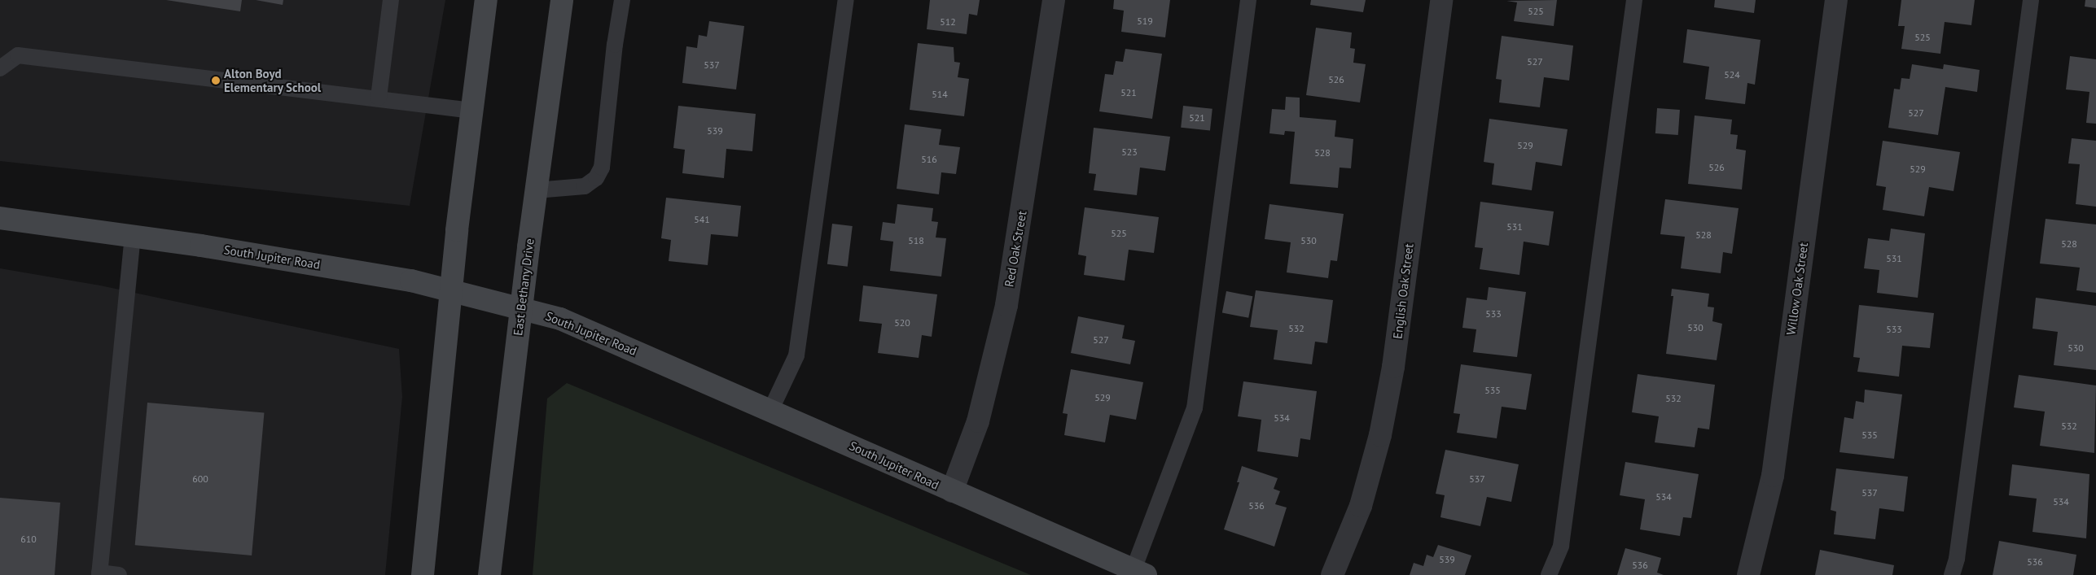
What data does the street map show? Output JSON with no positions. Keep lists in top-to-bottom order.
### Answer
{
  "streets": {
    "street": [
      "Red Oak Street",
      "South Jupiter Road",
      "East Bethany Drive",
      "Willow Oak Street",
      "English Oak Street"
    ]
  },
  "crossings": [
    ["Red Oak Street", "South Jupiter Road"],
    ["South Jupiter Road", "East Bethany Drive"]
  ],
  "places": ["Alton Boyd Elementary School"],
  "house_numbers": [
    "525",
    "519",
    "512",
    "525",
    "527",
    "537",
    "524",
    "526",
    "521",
    "514",
    "527",
    "521",
    "539",
    "529",
    "523",
    "528",
    "516",
    "526",
    "529",
    "541",
    "531",
    "525",
    "528",
    "518",
    "530",
    "528",
    "531",
    "533",
    "520",
    "530",
    "532",
    "533",
    "527",
    "530",
    "535",
    "529",
    "532",
    "534",
    "532",
    "535",
    "600",
    "537",
    "537",
    "534",
    "534",
    "536",
    "610",
    "539",
    "536",
    "536"
  ]
}
